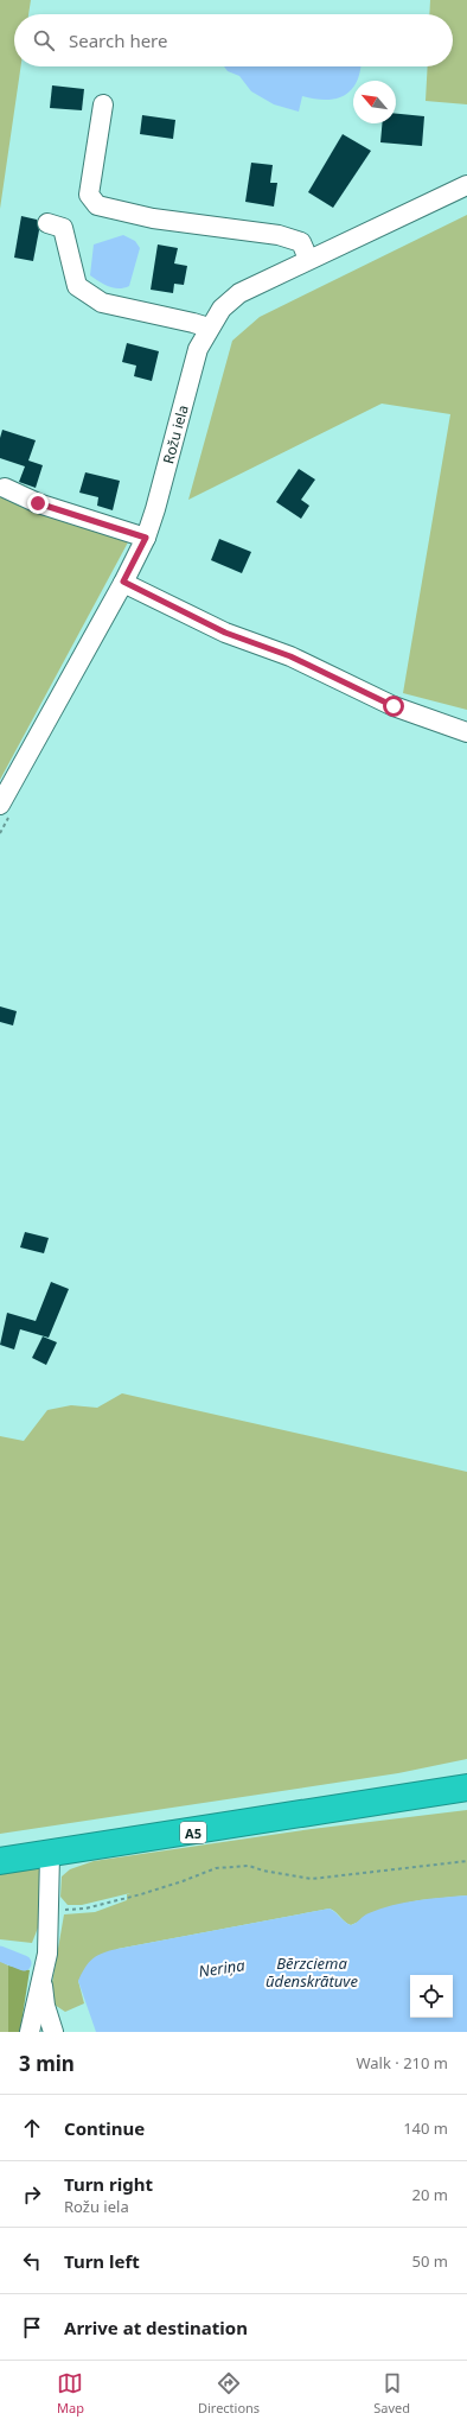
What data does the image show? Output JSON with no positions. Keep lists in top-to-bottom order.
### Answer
{
  "streets": {
    "highway": ["A5"],
    "street": ["Rožu iela"]
  },
  "water": ["Bērzciema ūdenskrātuve", "Neriņa"],
  "north": "top left",
  "page": {
    "search": "Search here",
    "heading": ["3 min", "Walk · 210 m"],
    "list": [
      ["Continue", "140 m"],
      ["Turn right", "Rožu iela", "20 m"],
      ["Turn left", "50 m"],
      "Arrive at destination"
    ],
    "nav": ["Map", "Directions", "Saved"]
  }
}
